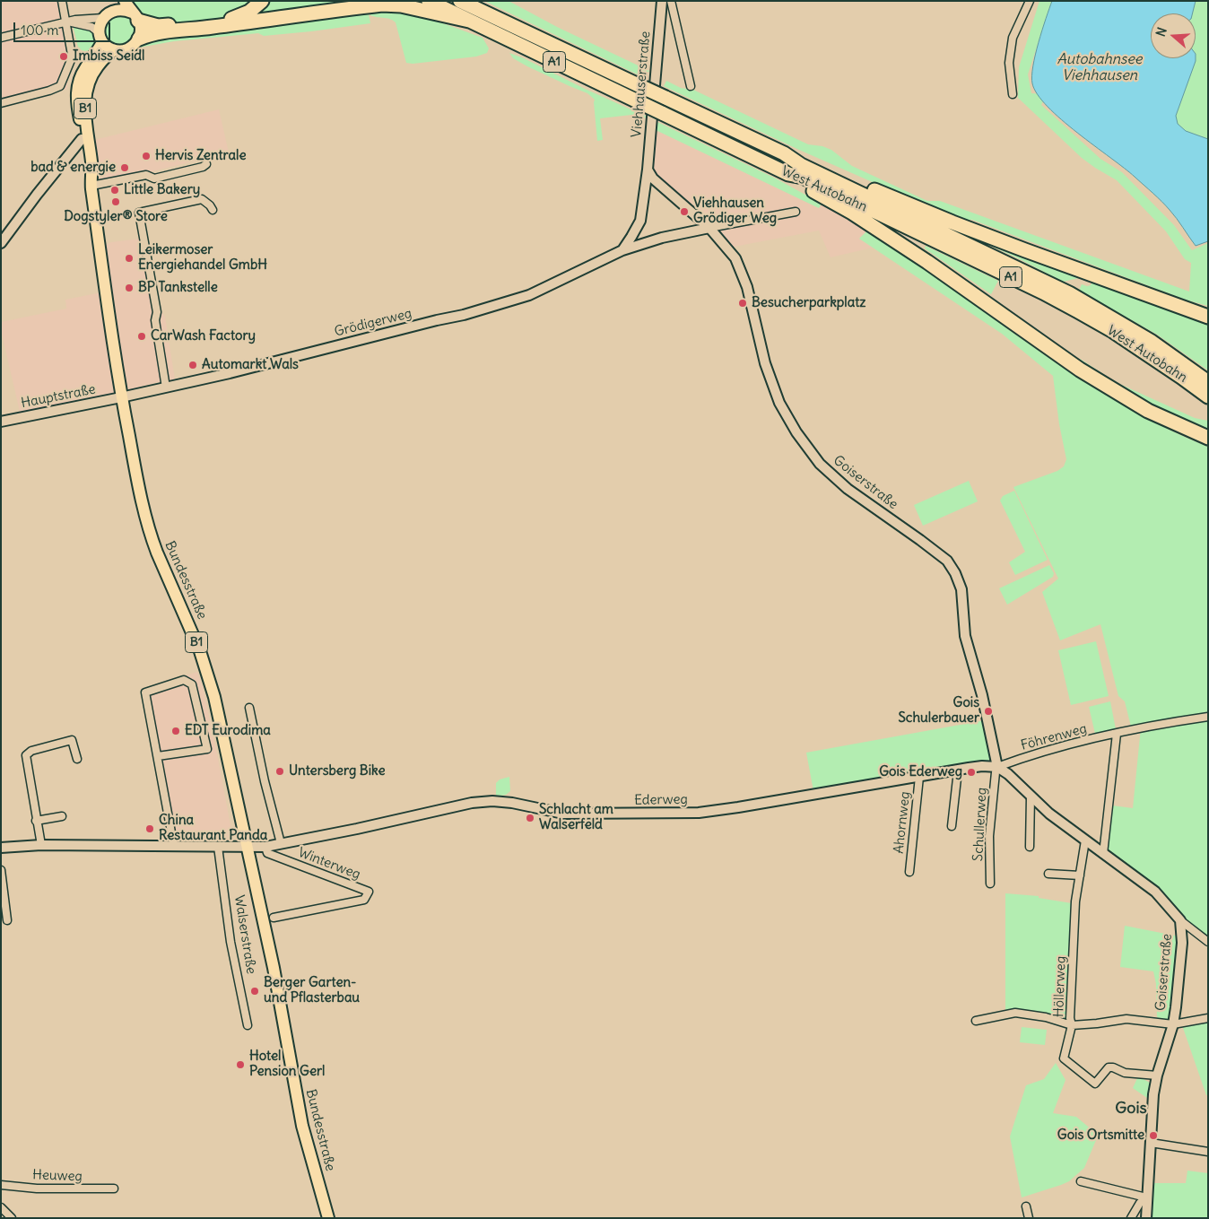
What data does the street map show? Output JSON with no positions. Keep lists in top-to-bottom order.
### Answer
{
  "streets": {
    "highway": ["A1", "West Autobahn"],
    "main road": ["B1", "Bundesstraße"],
    "street": [
      "Viehhauserstraße",
      "Grödigerweg",
      "Hauptstraße",
      "Goiserstraße",
      "Föhrenweg",
      "Ederweg",
      "Ahornweg",
      "Schullerweg",
      "Winterweg",
      "Walserstraße",
      "Höllerweg",
      "Heuweg"
    ]
  },
  "crossings": [
    ["Viehhauserstraße", "Goiserstraße"],
    ["Grödigerweg", "Hauptstraße"],
    ["Grödigerweg", "Goiserstraße"],
    ["Grödigerweg", "Bundesstraße"],
    ["Hauptstraße", "Bundesstraße"],
    ["Goiserstraße", "Föhrenweg"],
    ["Goiserstraße", "Ederweg"],
    ["Goiserstraße", "Schullerweg"],
    ["Goiserstraße", "Höllerweg"],
    ["Bundesstraße", "Ederweg"],
    ["Föhrenweg", "Ederweg"],
    ["Föhrenweg", "Schullerweg"],
    ["Ederweg", "Ahornweg"],
    ["Ederweg", "Schullerweg"],
    ["Ederweg", "Winterweg"]
  ],
  "districts": ["Gois"],
  "water": ["Autobahnsee Viehhausen"],
  "places": [
    "Imbiss Seidl",
    "Hervis Zentrale",
    "bad & energie",
    "Little Bakery",
    "Dogstyler® Store",
    "Viehhausen Grödiger Weg",
    "Leikermoser Energiehandel GmbH",
    "BP Tankstelle",
    "Besucherparkplatz",
    "CarWash Factory",
    "Automarkt Wals",
    "Gois Schulerbauer",
    "EDT Eurodima",
    "Untersberg Bike",
    "Gois Ederweg",
    "Schlacht am Walserfeld",
    "China Restaurant Panda",
    "Berger Garten- und Pflasterbau",
    "Hotel Pension Gerl",
    "Gois Ortsmitte"
  ],
  "scale_bar": "100 m",
  "north": "left"
}
